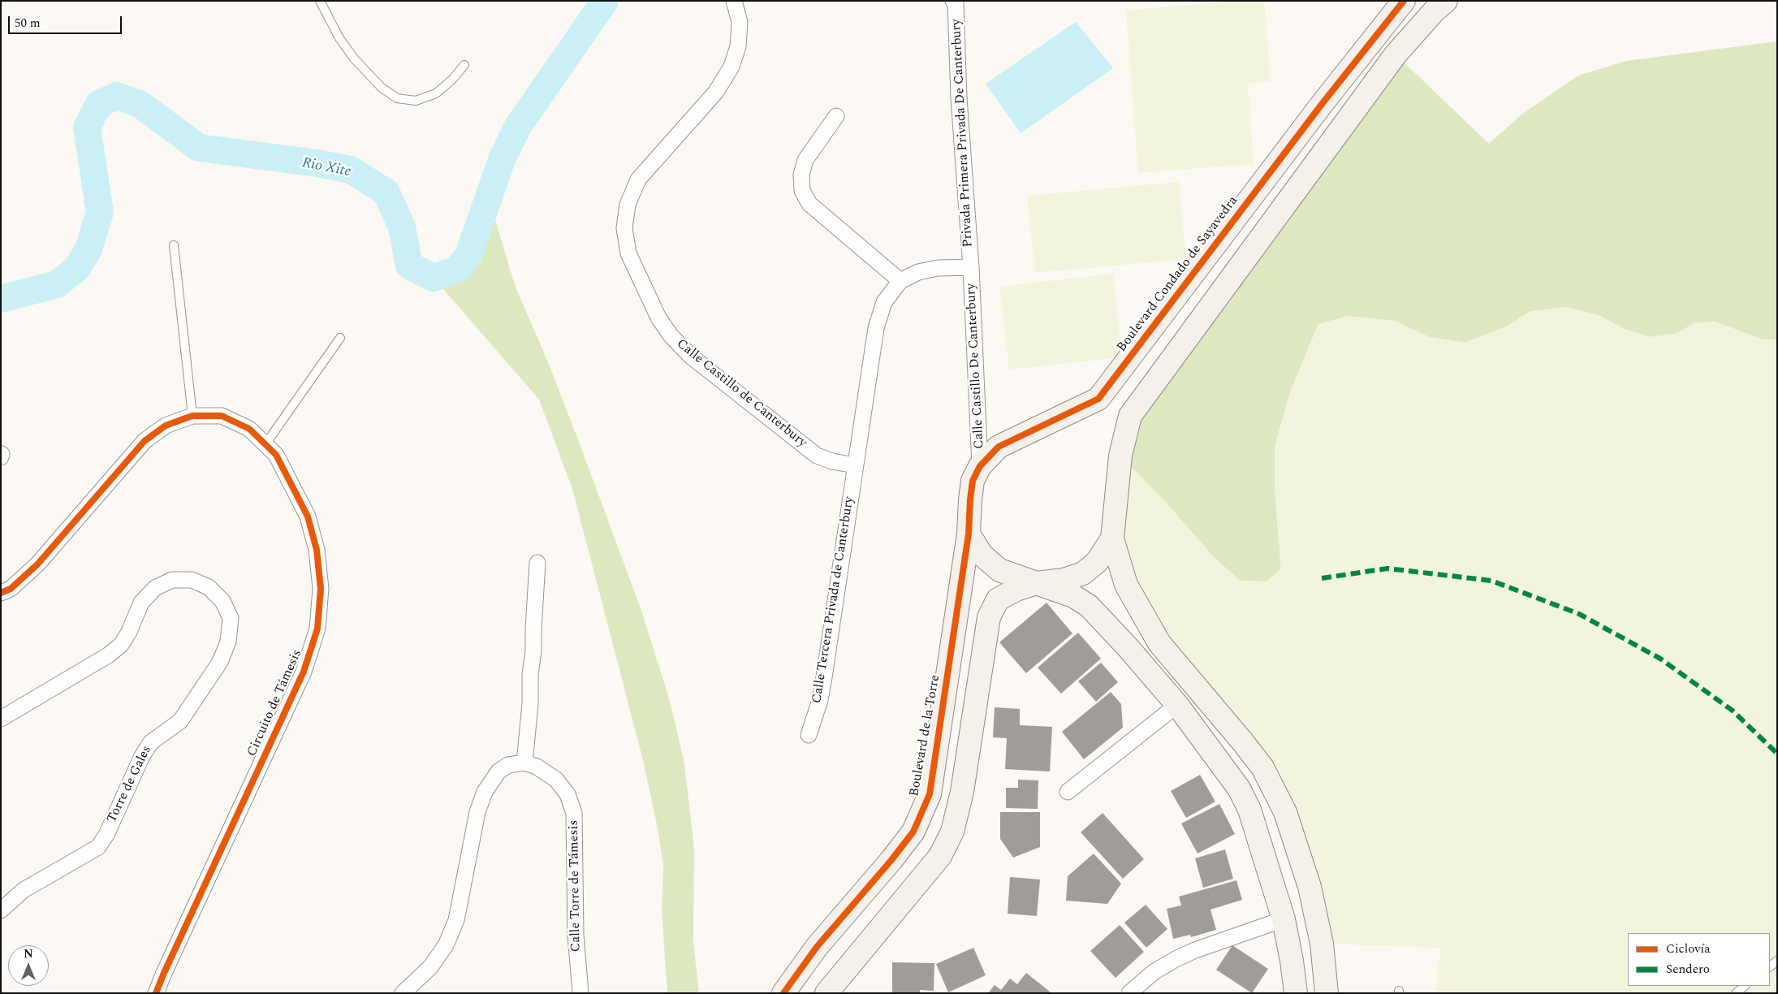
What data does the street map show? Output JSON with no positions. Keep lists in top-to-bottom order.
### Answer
{
  "streets": {
    "street": [
      "Privada Primera Privada De Canterbury",
      "Boulevard Condado de Sayavedra",
      "Calle Castillo De Canterbury",
      "Calle Castillo de Canterbury",
      "Calle Tercera Privada de Canterbury",
      "Circuito de Támesis",
      "Boulevard de la Torre",
      "Torre de Gales",
      "Calle Torre de Támesis"
    ]
  },
  "crossings": [
    ["Privada Primera Privada De Canterbury", "Calle Castillo De Canterbury"],
    ["Privada Primera Privada De Canterbury", "Calle Castillo de Canterbury"],
    ["Boulevard Condado de Sayavedra", "Calle Castillo De Canterbury"],
    ["Boulevard Condado de Sayavedra", "Boulevard de la Torre"],
    ["Calle Castillo De Canterbury", "Calle Castillo de Canterbury"],
    ["Calle Castillo de Canterbury", "Calle Tercera Privada de Canterbury"]
  ],
  "water": ["Rio Xite"],
  "legend": ["Ciclovía", "Sendero"],
  "scale_bar": "50 m",
  "north": "top"
}
